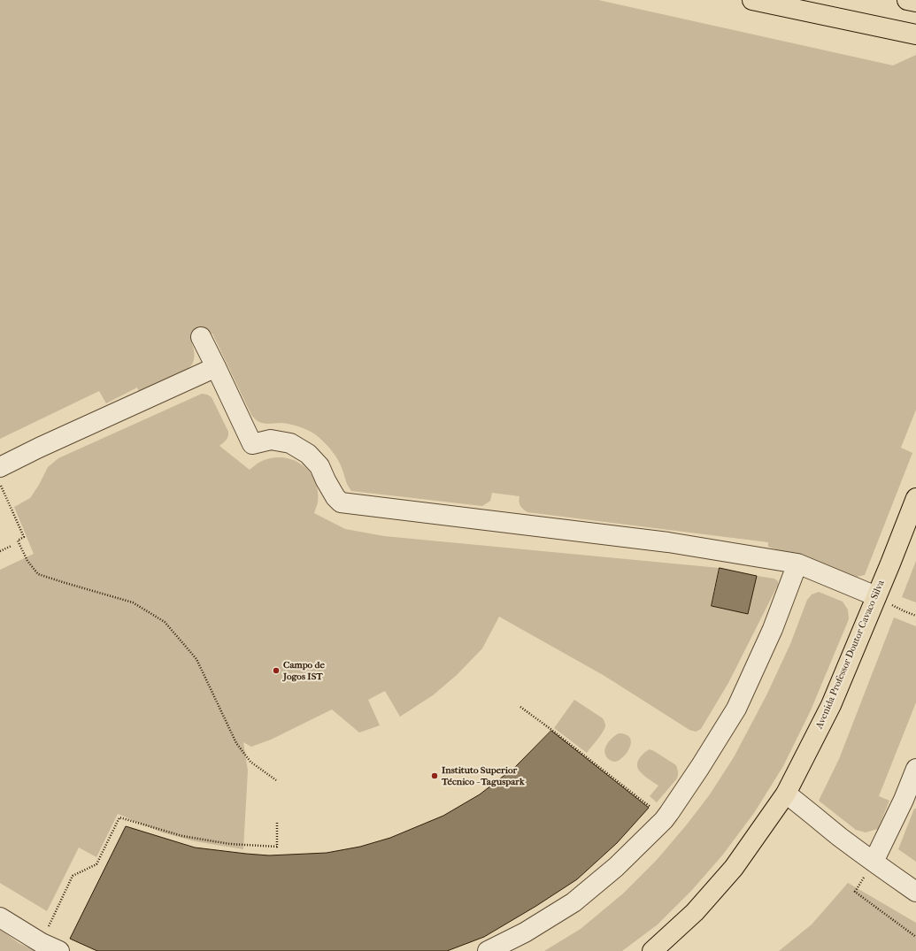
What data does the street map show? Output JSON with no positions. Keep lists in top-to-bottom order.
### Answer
{
  "streets": {
    "main road": ["Avenida Professor Doutor Cavaco Silva"]
  },
  "places": ["Campo de Jogos IST", "Instituto Superior Técnico - Taguspark"]
}
